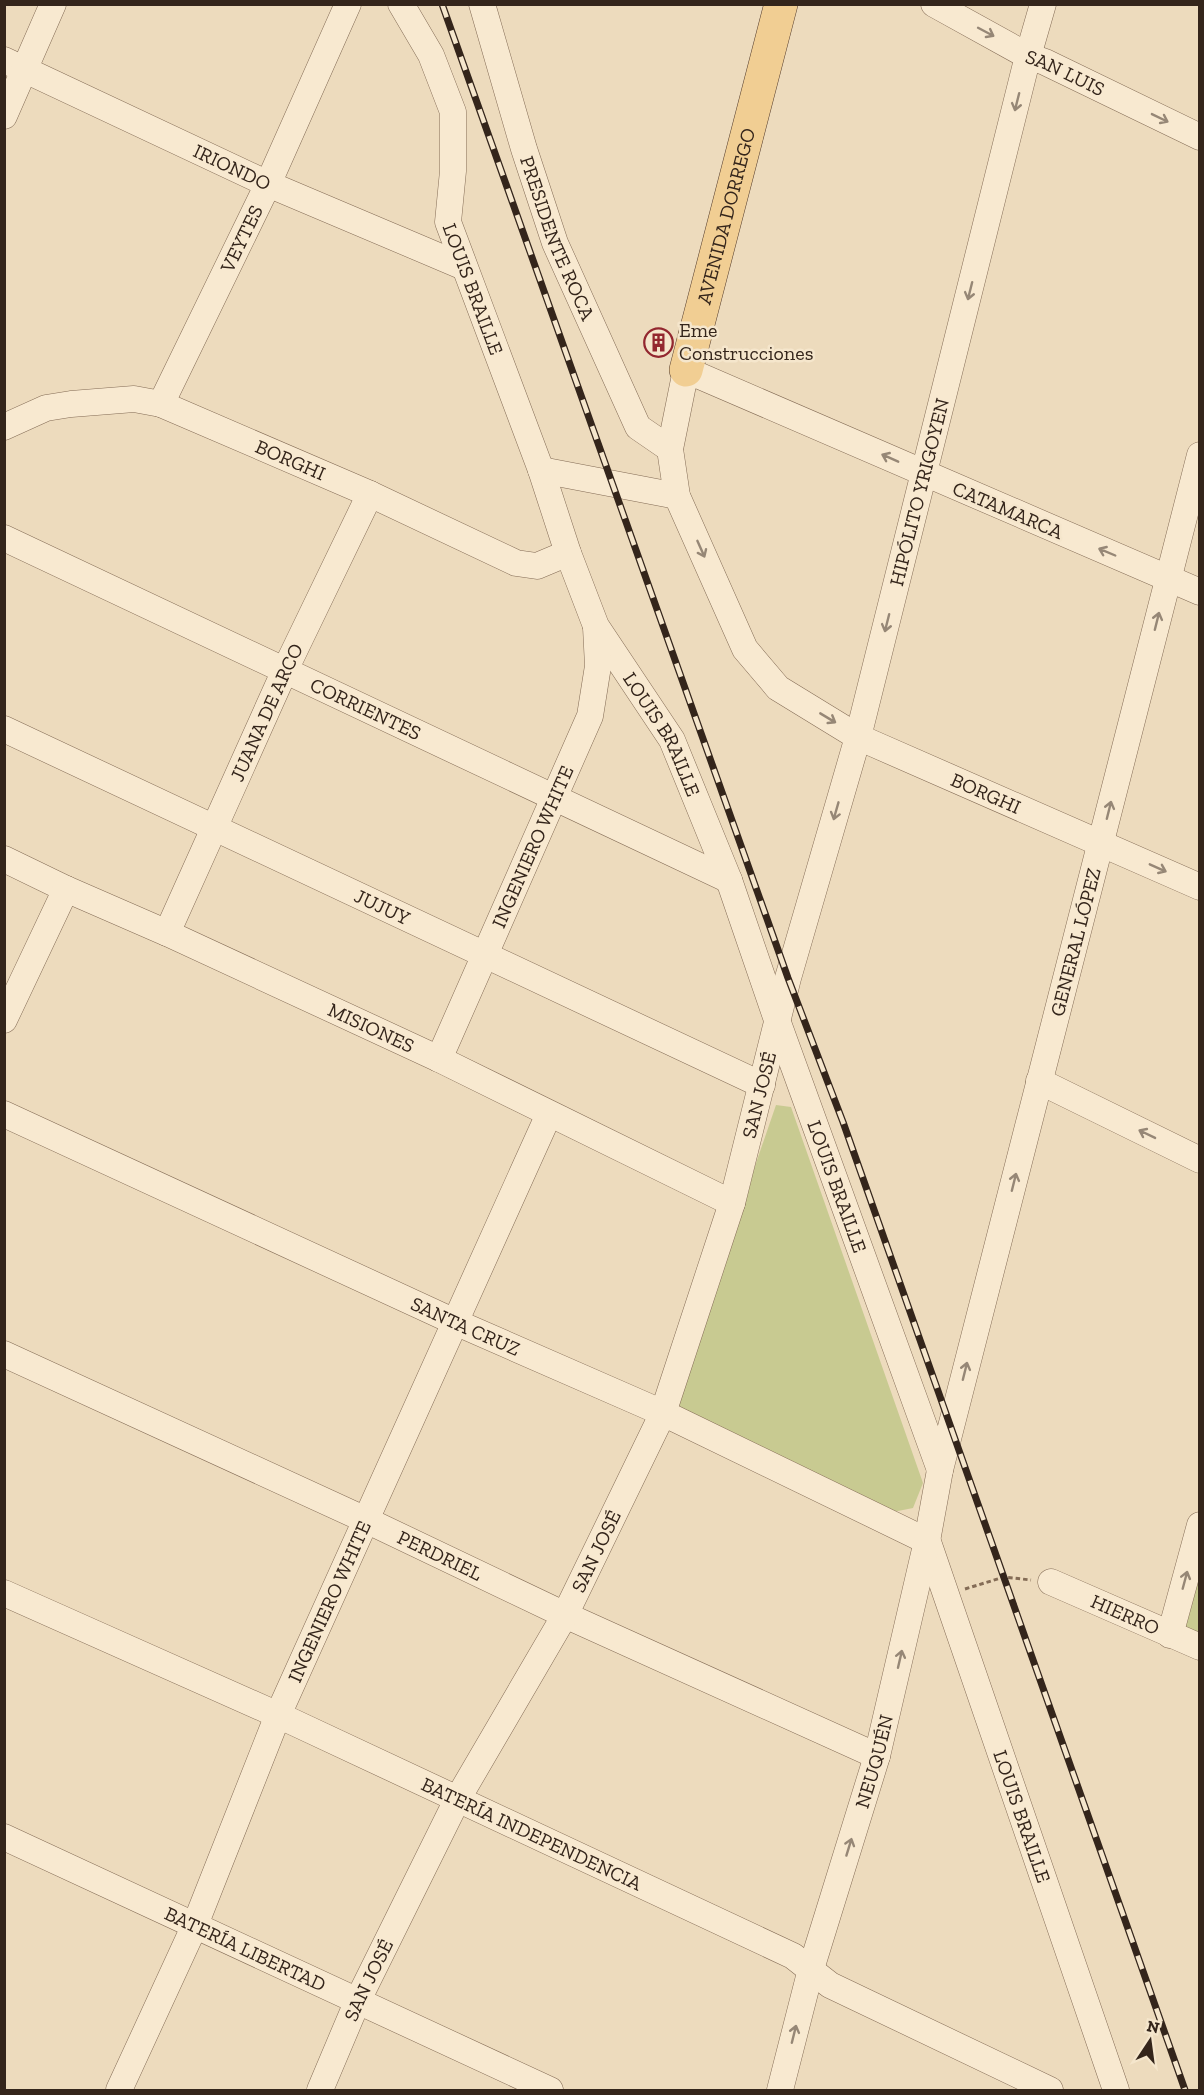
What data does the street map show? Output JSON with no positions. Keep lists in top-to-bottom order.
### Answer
{
  "streets": {
    "main road": ["AVENIDA DORREGO"],
    "street": [
      "SAN LUIS",
      "IRIONDO",
      "PRESIDENTE ROCA",
      "VEYTES",
      "LOUIS BRAILLE",
      "BORGHI",
      "HIPÓLITO YRIGOYEN",
      "CATAMARCA",
      "CORRIENTES",
      "JUANA DE ARCO",
      "INGENIERO WHITE",
      "JUJUY",
      "GENERAL LÓPEZ",
      "MISIONES",
      "SAN JOSÉ",
      "SANTA CRUZ",
      "PERDRIEL",
      "HIERRO",
      "NEUQUÉN",
      "BATERÍA INDEPENDENCIA",
      "BATERÍA LIBERTAD"
    ]
  },
  "crossings": [
    ["SAN LUIS", "HIPÓLITO YRIGOYEN"],
    ["IRIONDO", "VEYTES"],
    ["IRIONDO", "LOUIS BRAILLE"],
    ["AVENIDA DORREGO", "PRESIDENTE ROCA"],
    ["AVENIDA DORREGO", "BORGHI"],
    ["AVENIDA DORREGO", "CATAMARCA"],
    ["VEYTES", "BORGHI"],
    ["LOUIS BRAILLE", "BORGHI"],
    ["LOUIS BRAILLE", "CORRIENTES"],
    ["LOUIS BRAILLE", "INGENIERO WHITE"],
    ["LOUIS BRAILLE", "SAN JOSÉ"],
    ["LOUIS BRAILLE", "SANTA CRUZ"],
    ["LOUIS BRAILLE", "NEUQUÉN"],
    ["BORGHI", "HIPÓLITO YRIGOYEN"],
    ["BORGHI", "JUANA DE ARCO"],
    ["BORGHI", "GENERAL LÓPEZ"],
    ["HIPÓLITO YRIGOYEN", "CATAMARCA"],
    ["HIPÓLITO YRIGOYEN", "SAN JOSÉ"],
    ["CATAMARCA", "GENERAL LÓPEZ"],
    ["CORRIENTES", "JUANA DE ARCO"],
    ["CORRIENTES", "INGENIERO WHITE"],
    ["JUANA DE ARCO", "JUJUY"],
    ["JUANA DE ARCO", "MISIONES"],
    ["INGENIERO WHITE", "JUJUY"],
    ["INGENIERO WHITE", "MISIONES"],
    ["INGENIERO WHITE", "SANTA CRUZ"],
    ["INGENIERO WHITE", "PERDRIEL"],
    ["INGENIERO WHITE", "BATERÍA INDEPENDENCIA"],
    ["INGENIERO WHITE", "BATERÍA LIBERTAD"],
    ["JUJUY", "SAN JOSÉ"],
    ["GENERAL LÓPEZ", "NEUQUÉN"],
    ["MISIONES", "SAN JOSÉ"],
    ["SAN JOSÉ", "SANTA CRUZ"],
    ["SAN JOSÉ", "PERDRIEL"],
    ["SAN JOSÉ", "BATERÍA INDEPENDENCIA"],
    ["SAN JOSÉ", "BATERÍA LIBERTAD"],
    ["SANTA CRUZ", "NEUQUÉN"],
    ["PERDRIEL", "NEUQUÉN"],
    ["NEUQUÉN", "BATERÍA INDEPENDENCIA"]
  ],
  "one_way": [
    "SAN LUIS",
    "HIPÓLITO YRIGOYEN",
    "CATAMARCA",
    "GENERAL LÓPEZ",
    "NEUQUÉN"
  ],
  "places": {
    "building": ["Eme Construcciones"]
  },
  "north": "top"
}
